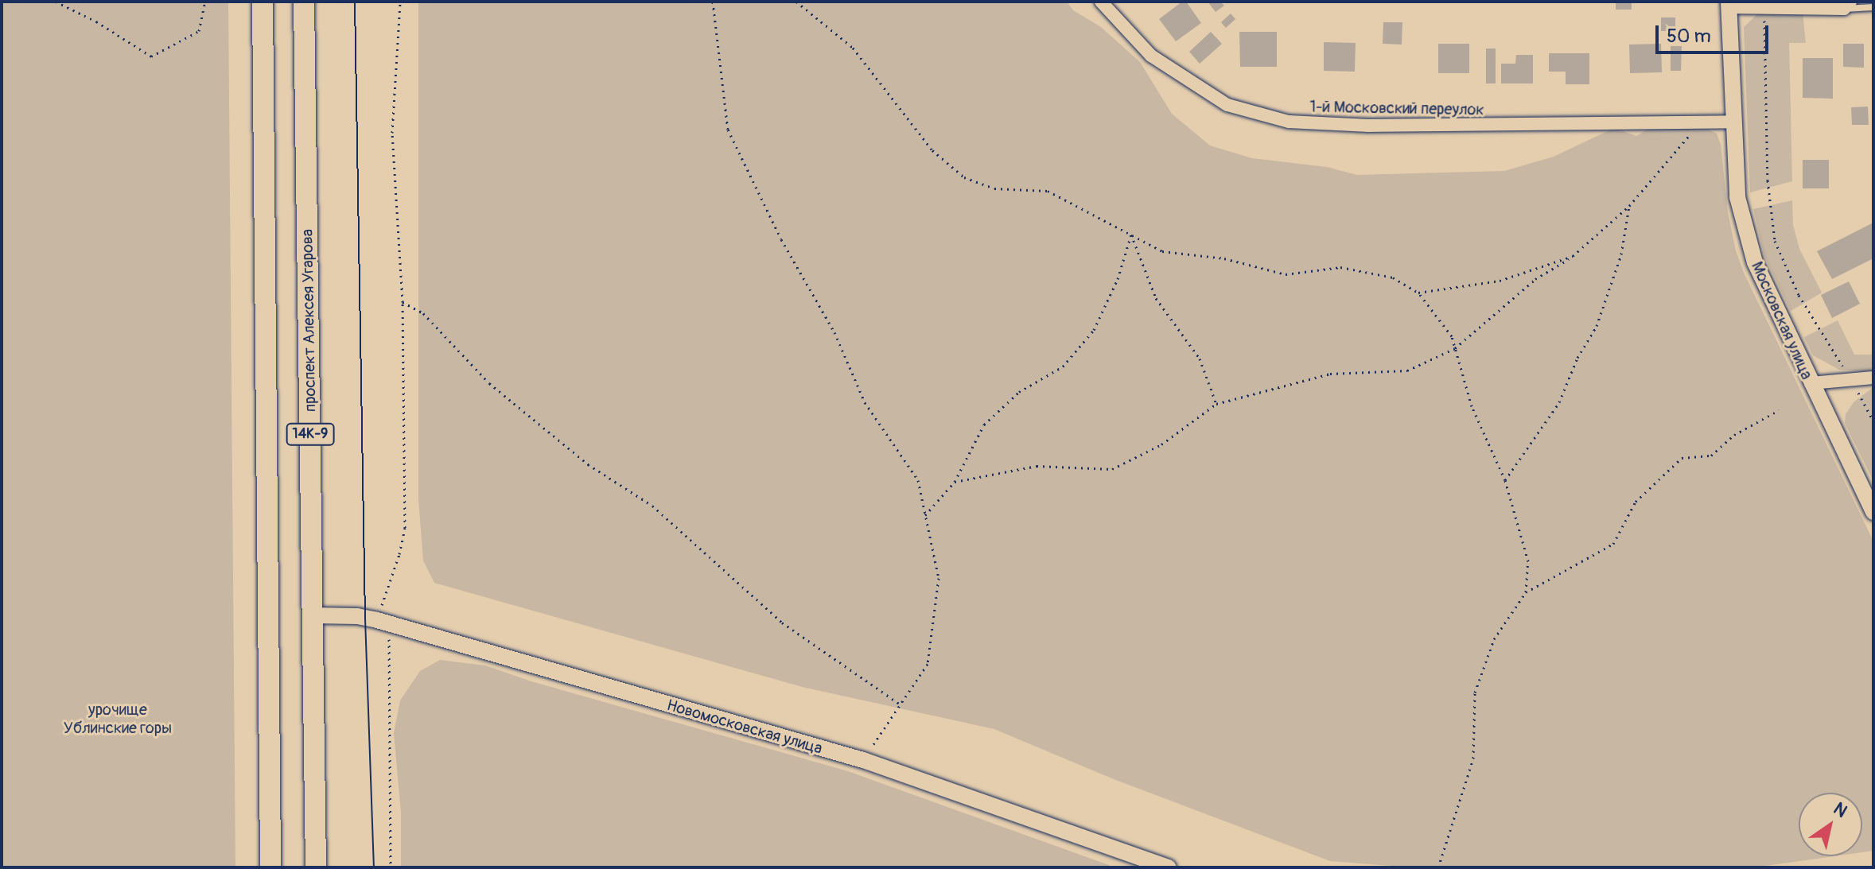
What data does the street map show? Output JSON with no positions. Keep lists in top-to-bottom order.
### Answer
{
  "streets": {
    "main road": ["проспект Алексея Угарова", "14К-9"],
    "street": ["1-й Московский переулок", "Московская улица", "Новомосковская улица"]
  },
  "crossings": [
    ["1-й Московский переулок", "Московская улица"],
    ["проспект Алексея Угарова", "Новомосковская улица"]
  ],
  "parks": ["урочище Ублинские горы"],
  "scale_bar": "50 m",
  "north": "top right"
}
